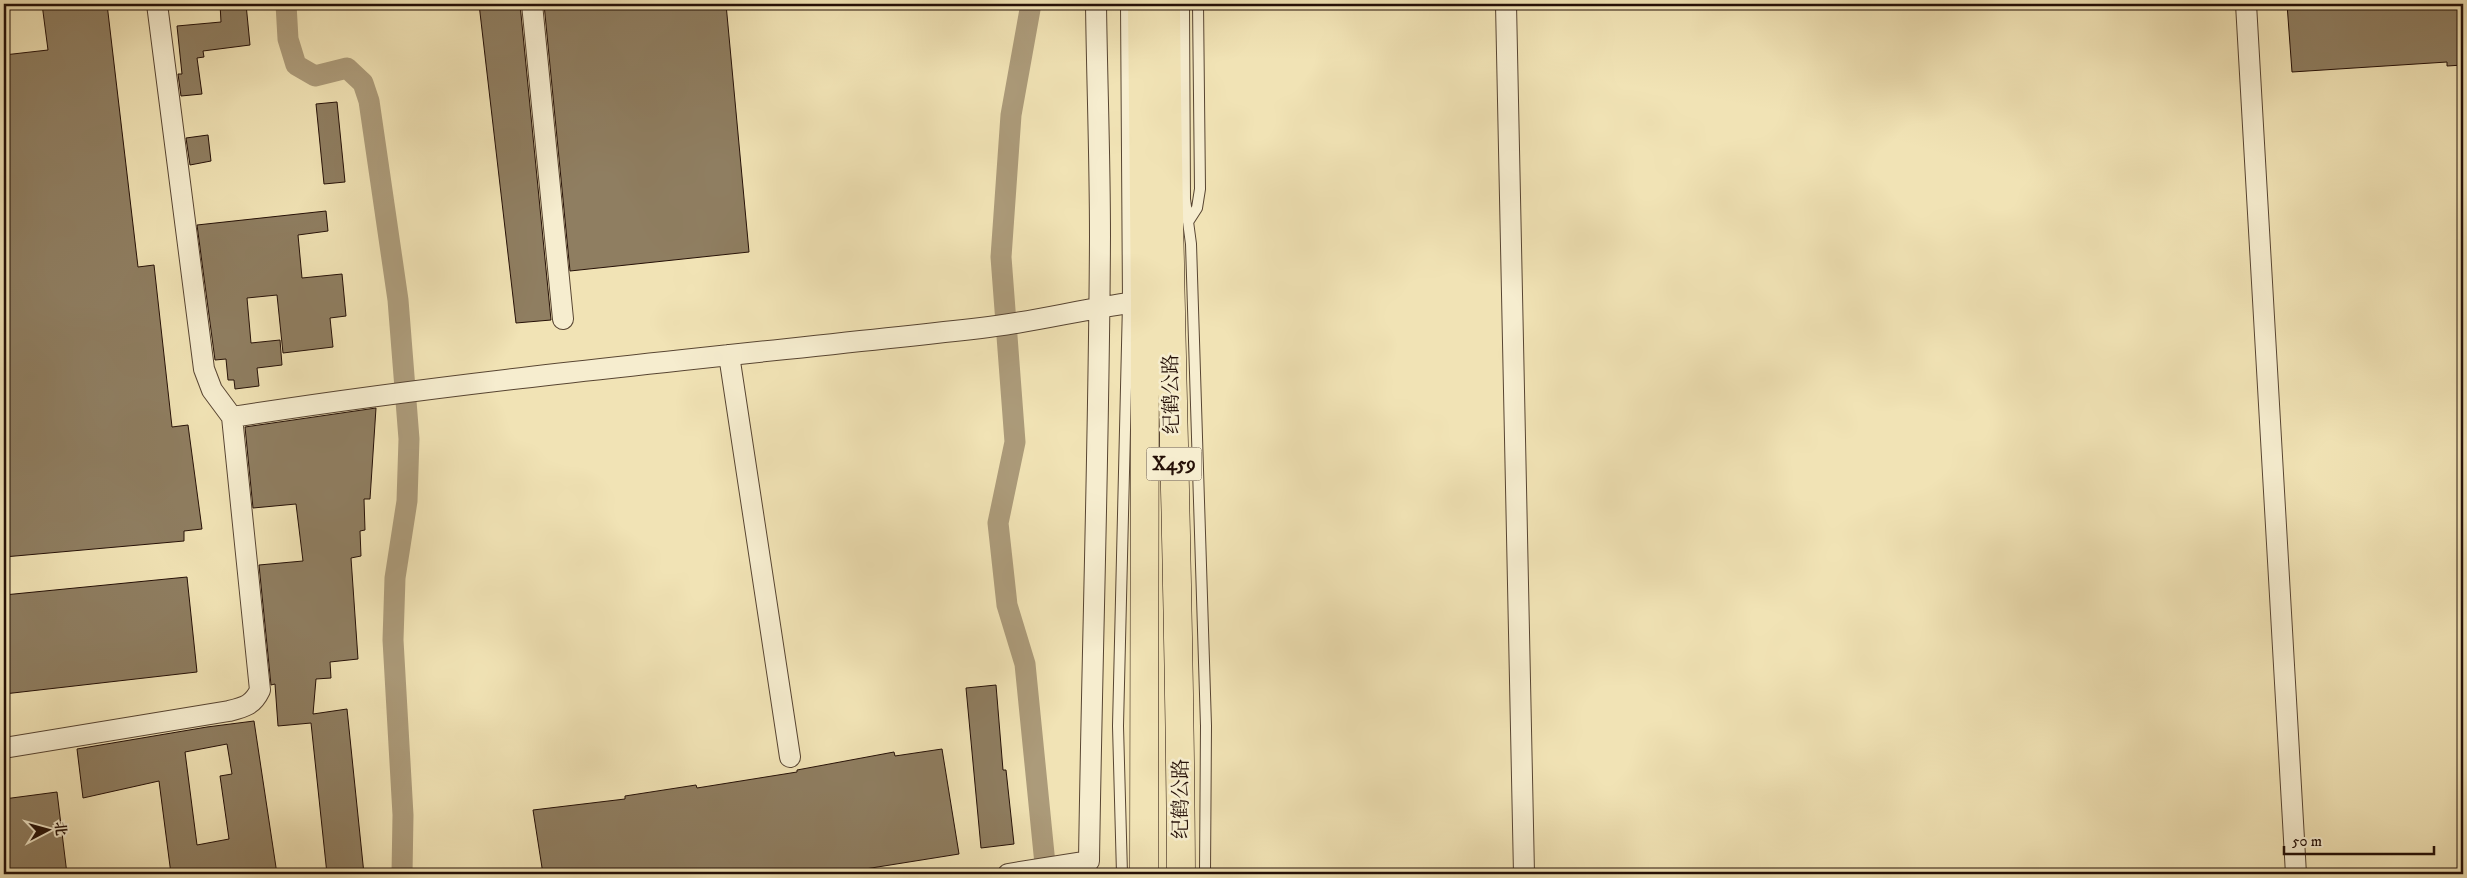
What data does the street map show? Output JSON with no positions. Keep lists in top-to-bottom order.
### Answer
{
  "streets": {
    "main road": ["纪鹤公路", "X459"]
  },
  "scale_bar": "50 m",
  "north": "right"
}
